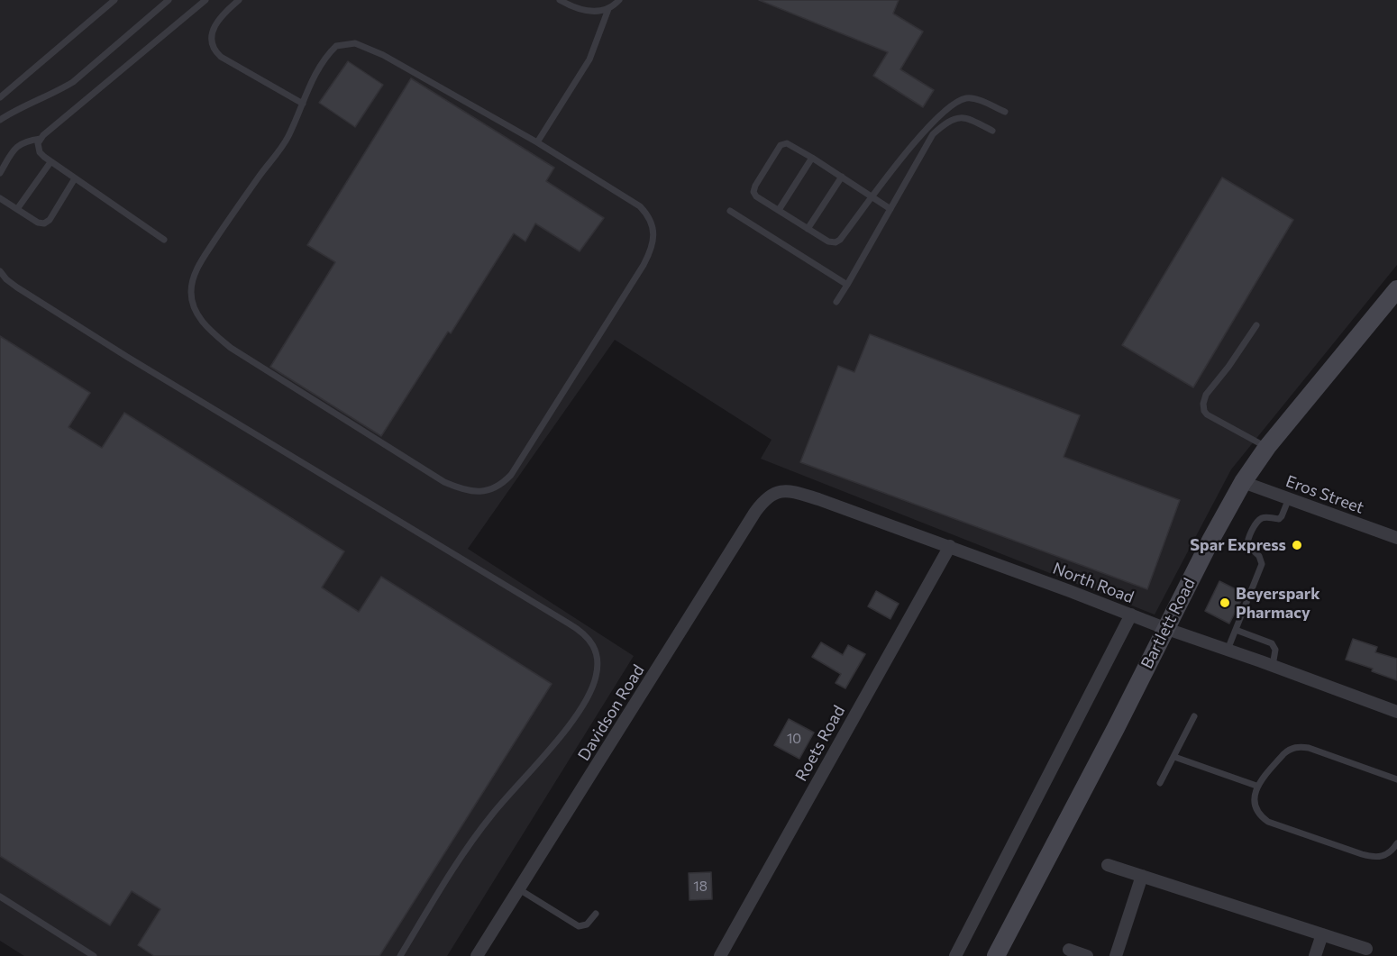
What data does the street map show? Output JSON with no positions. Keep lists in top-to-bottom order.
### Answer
{
  "streets": {
    "street": [
      "Eros Street",
      "North Road",
      "Bartlett Road",
      "Davidson Road",
      "Roets Road"
    ]
  },
  "crossings": [
    ["Eros Street", "Bartlett Road"],
    ["North Road", "Bartlett Road"],
    ["North Road", "Davidson Road"],
    ["North Road", "Roets Road"]
  ],
  "places": ["Spar Express", "Beyerspark Pharmacy"],
  "house_numbers": ["10", "18"]
}
